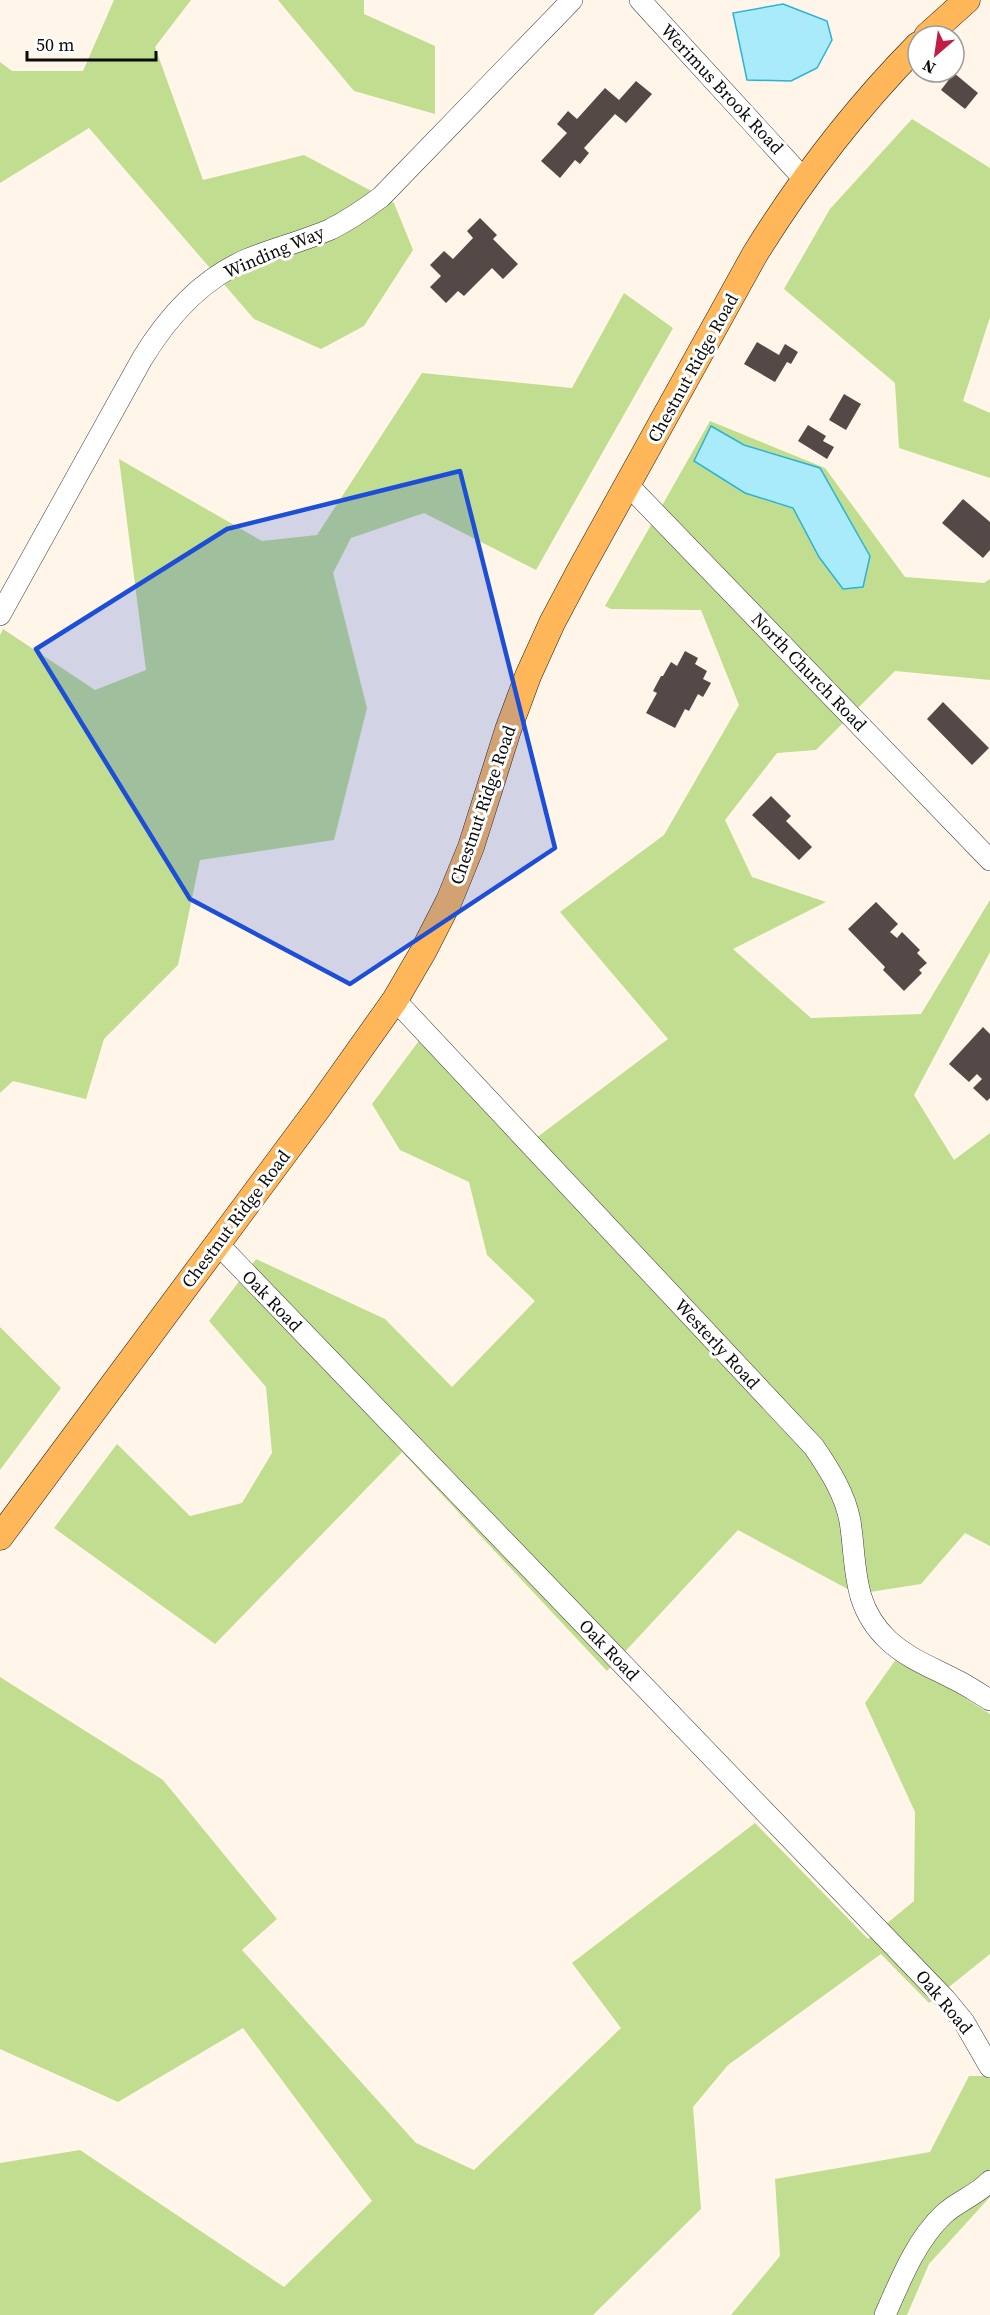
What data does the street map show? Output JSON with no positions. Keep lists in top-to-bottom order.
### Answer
{
  "streets": {
    "main road": ["Chestnut Ridge Road"],
    "street": [
      "Werimus Brook Road",
      "Winding Way",
      "North Church Road",
      "Oak Road",
      "Westerly Road"
    ]
  },
  "crossings": [
    ["Werimus Brook Road", "Chestnut Ridge Road"],
    ["Chestnut Ridge Road", "North Church Road"],
    ["Chestnut Ridge Road", "Oak Road"],
    ["Chestnut Ridge Road", "Westerly Road"]
  ],
  "scale_bar": "50 m",
  "north": "bottom left"
}
